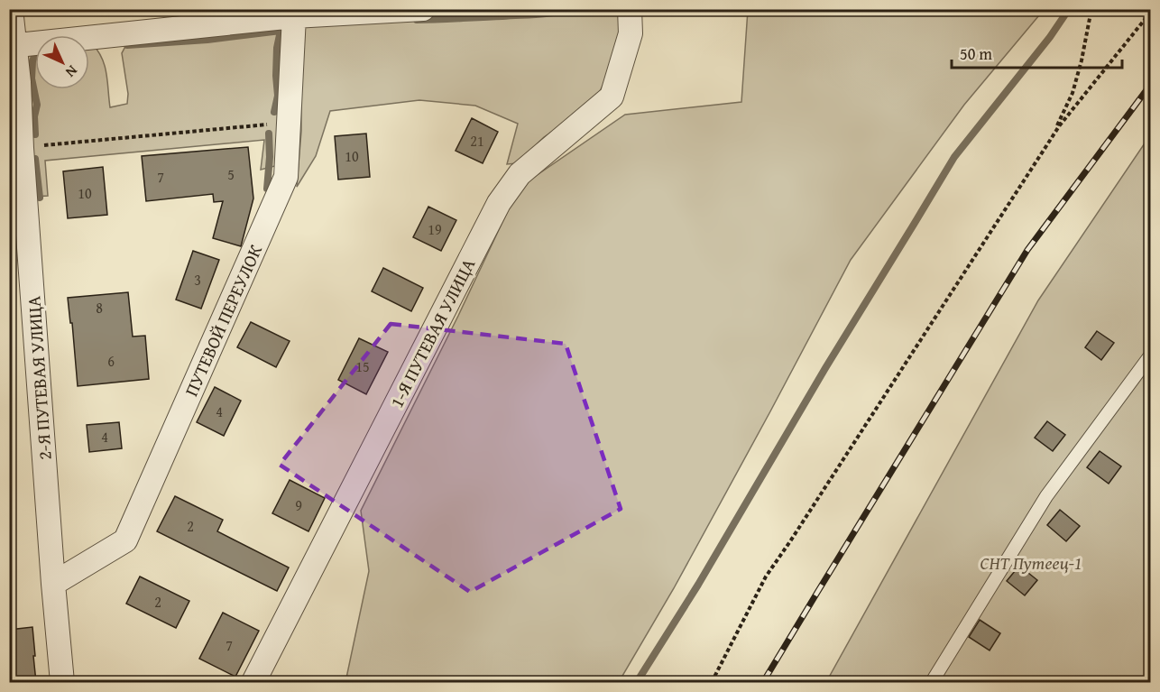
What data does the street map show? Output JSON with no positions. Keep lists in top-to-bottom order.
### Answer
{
  "streets": {
    "street": ["ПУТЕВОЙ ПЕРЕУЛОК", "1-Я ПУТЕВАЯ УЛИЦА", "2-Я ПУТЕВАЯ УЛИЦА"]
  },
  "crossings": [
    ["ПУТЕВОЙ ПЕРЕУЛОК", "2-Я ПУТЕВАЯ УЛИЦА"]
  ],
  "parks": ["СНТ Путеец-1"],
  "house_numbers": [
    "21",
    "10",
    "5",
    "7",
    "10",
    "19",
    "3",
    "8",
    "6",
    "15",
    "4",
    "4",
    "9",
    "2",
    "2",
    "7"
  ],
  "scale_bar": "50 m",
  "north": "bottom right"
}
